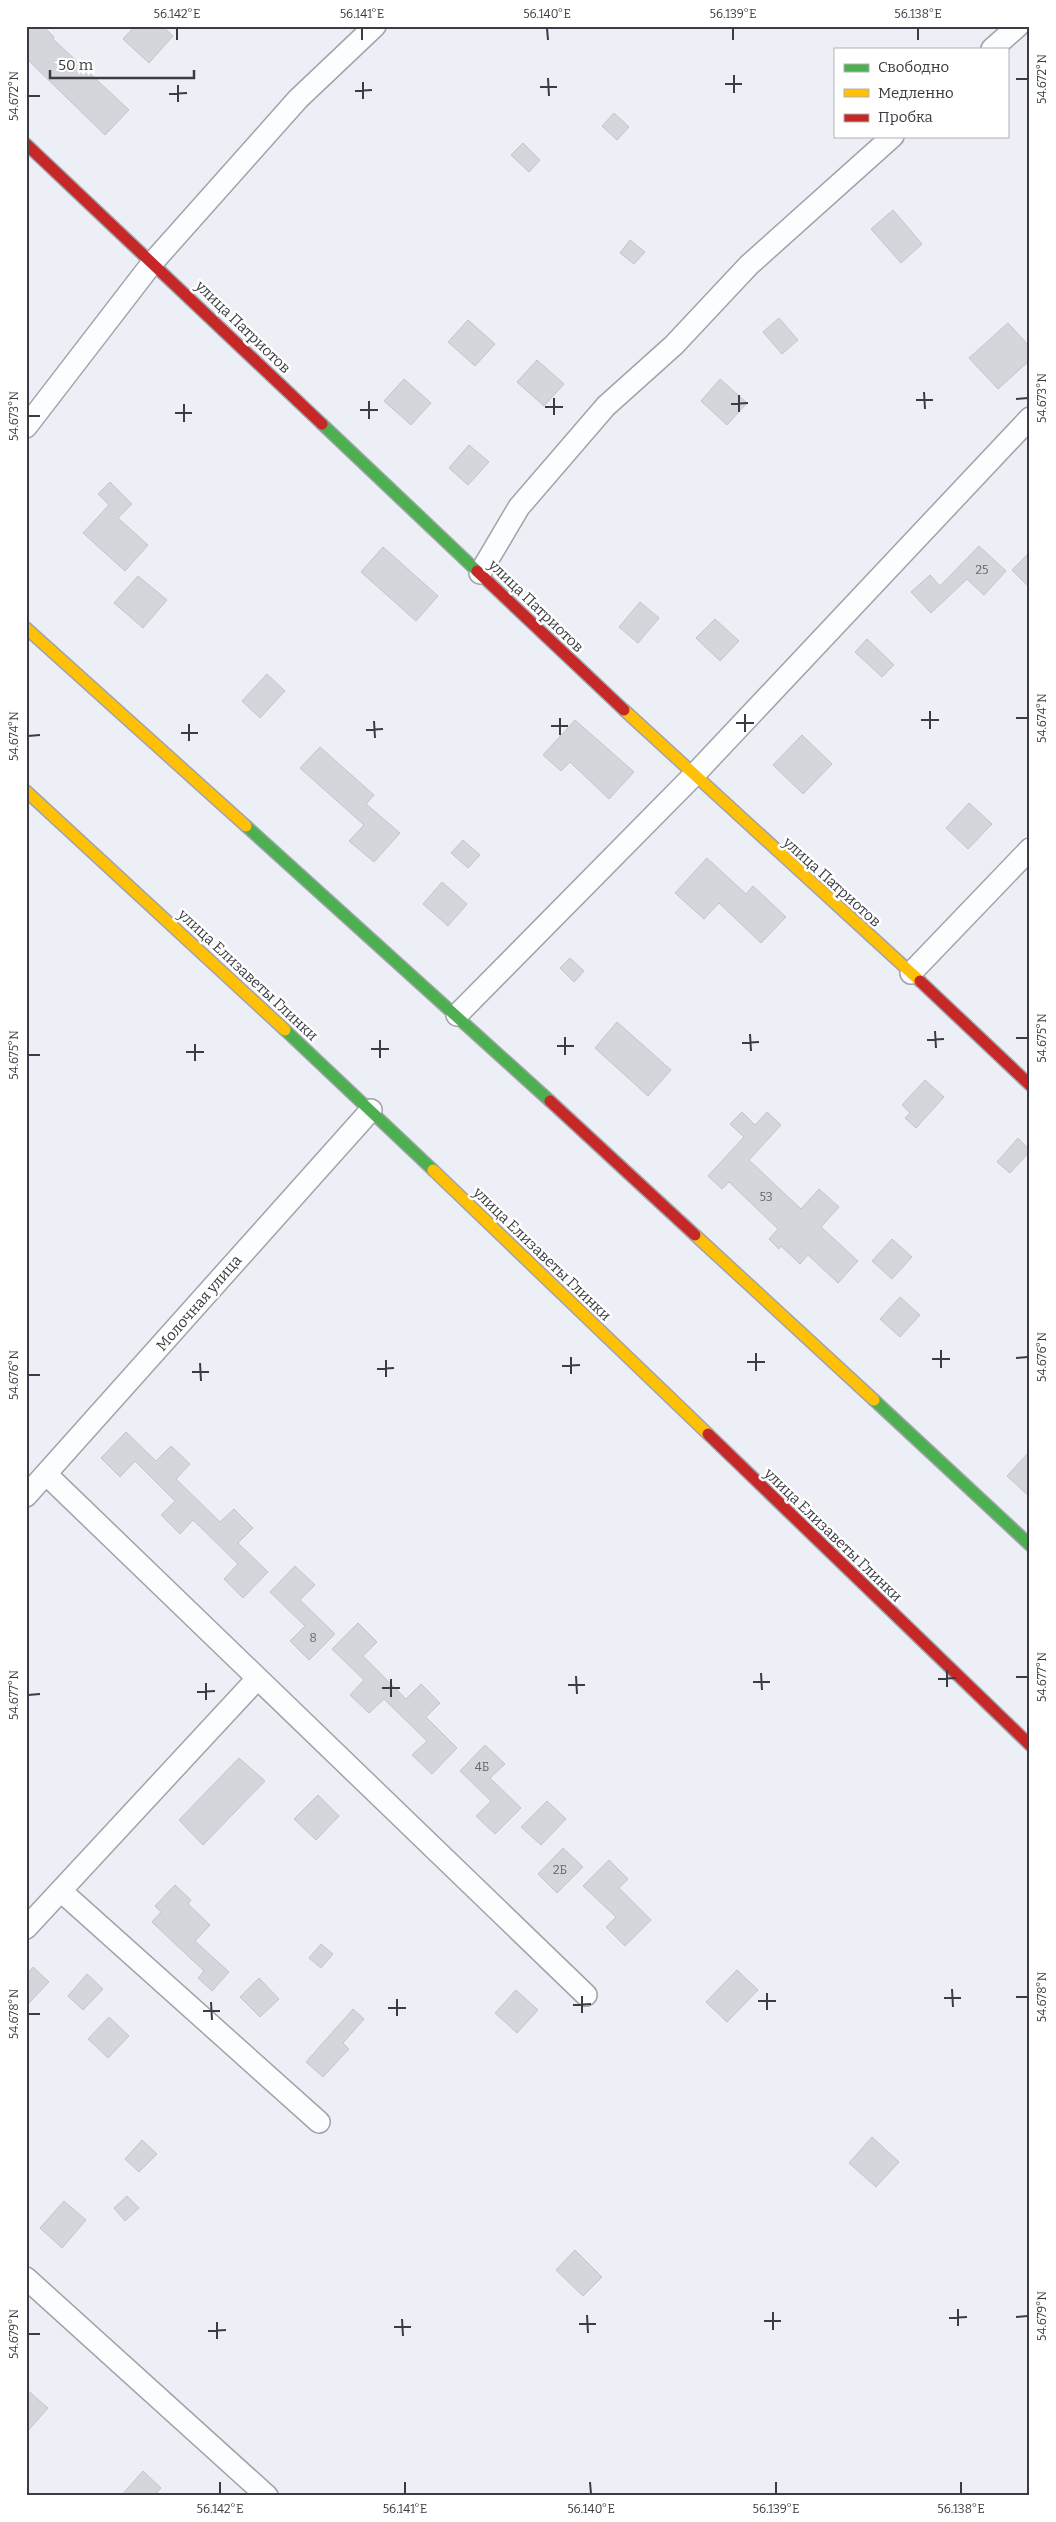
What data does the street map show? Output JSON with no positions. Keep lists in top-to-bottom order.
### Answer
{
  "streets": {
    "street": ["улица Патриотов", "улица Елизаветы Глинки", "Молочная улица"]
  },
  "crossings": [
    ["улица Елизаветы Глинки", "Молочная улица"]
  ],
  "house_numbers": [
    "25",
    "53",
    "8",
    "4Б",
    "2Б"
  ],
  "legend": ["Свободно", "Медленно", "Пробка"],
  "scale_bar": "50 m",
  "coordinates": [
    "56.142°E",
    "56.141°E",
    "56.140°E",
    "56.139°E",
    "56.138°E",
    "54.672°N",
    "54.673°N",
    "54.674°N",
    "54.675°N",
    "54.676°N",
    "54.677°N",
    "54.678°N",
    "54.679°N"
  ]
}
